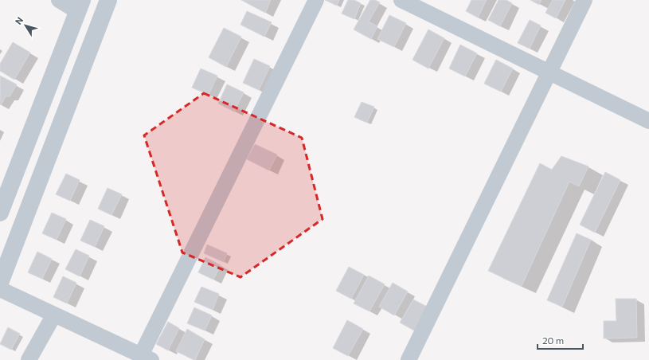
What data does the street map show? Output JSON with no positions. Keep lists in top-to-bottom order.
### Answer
{
  "scale_bar": "20 m",
  "north": "top left"
}
